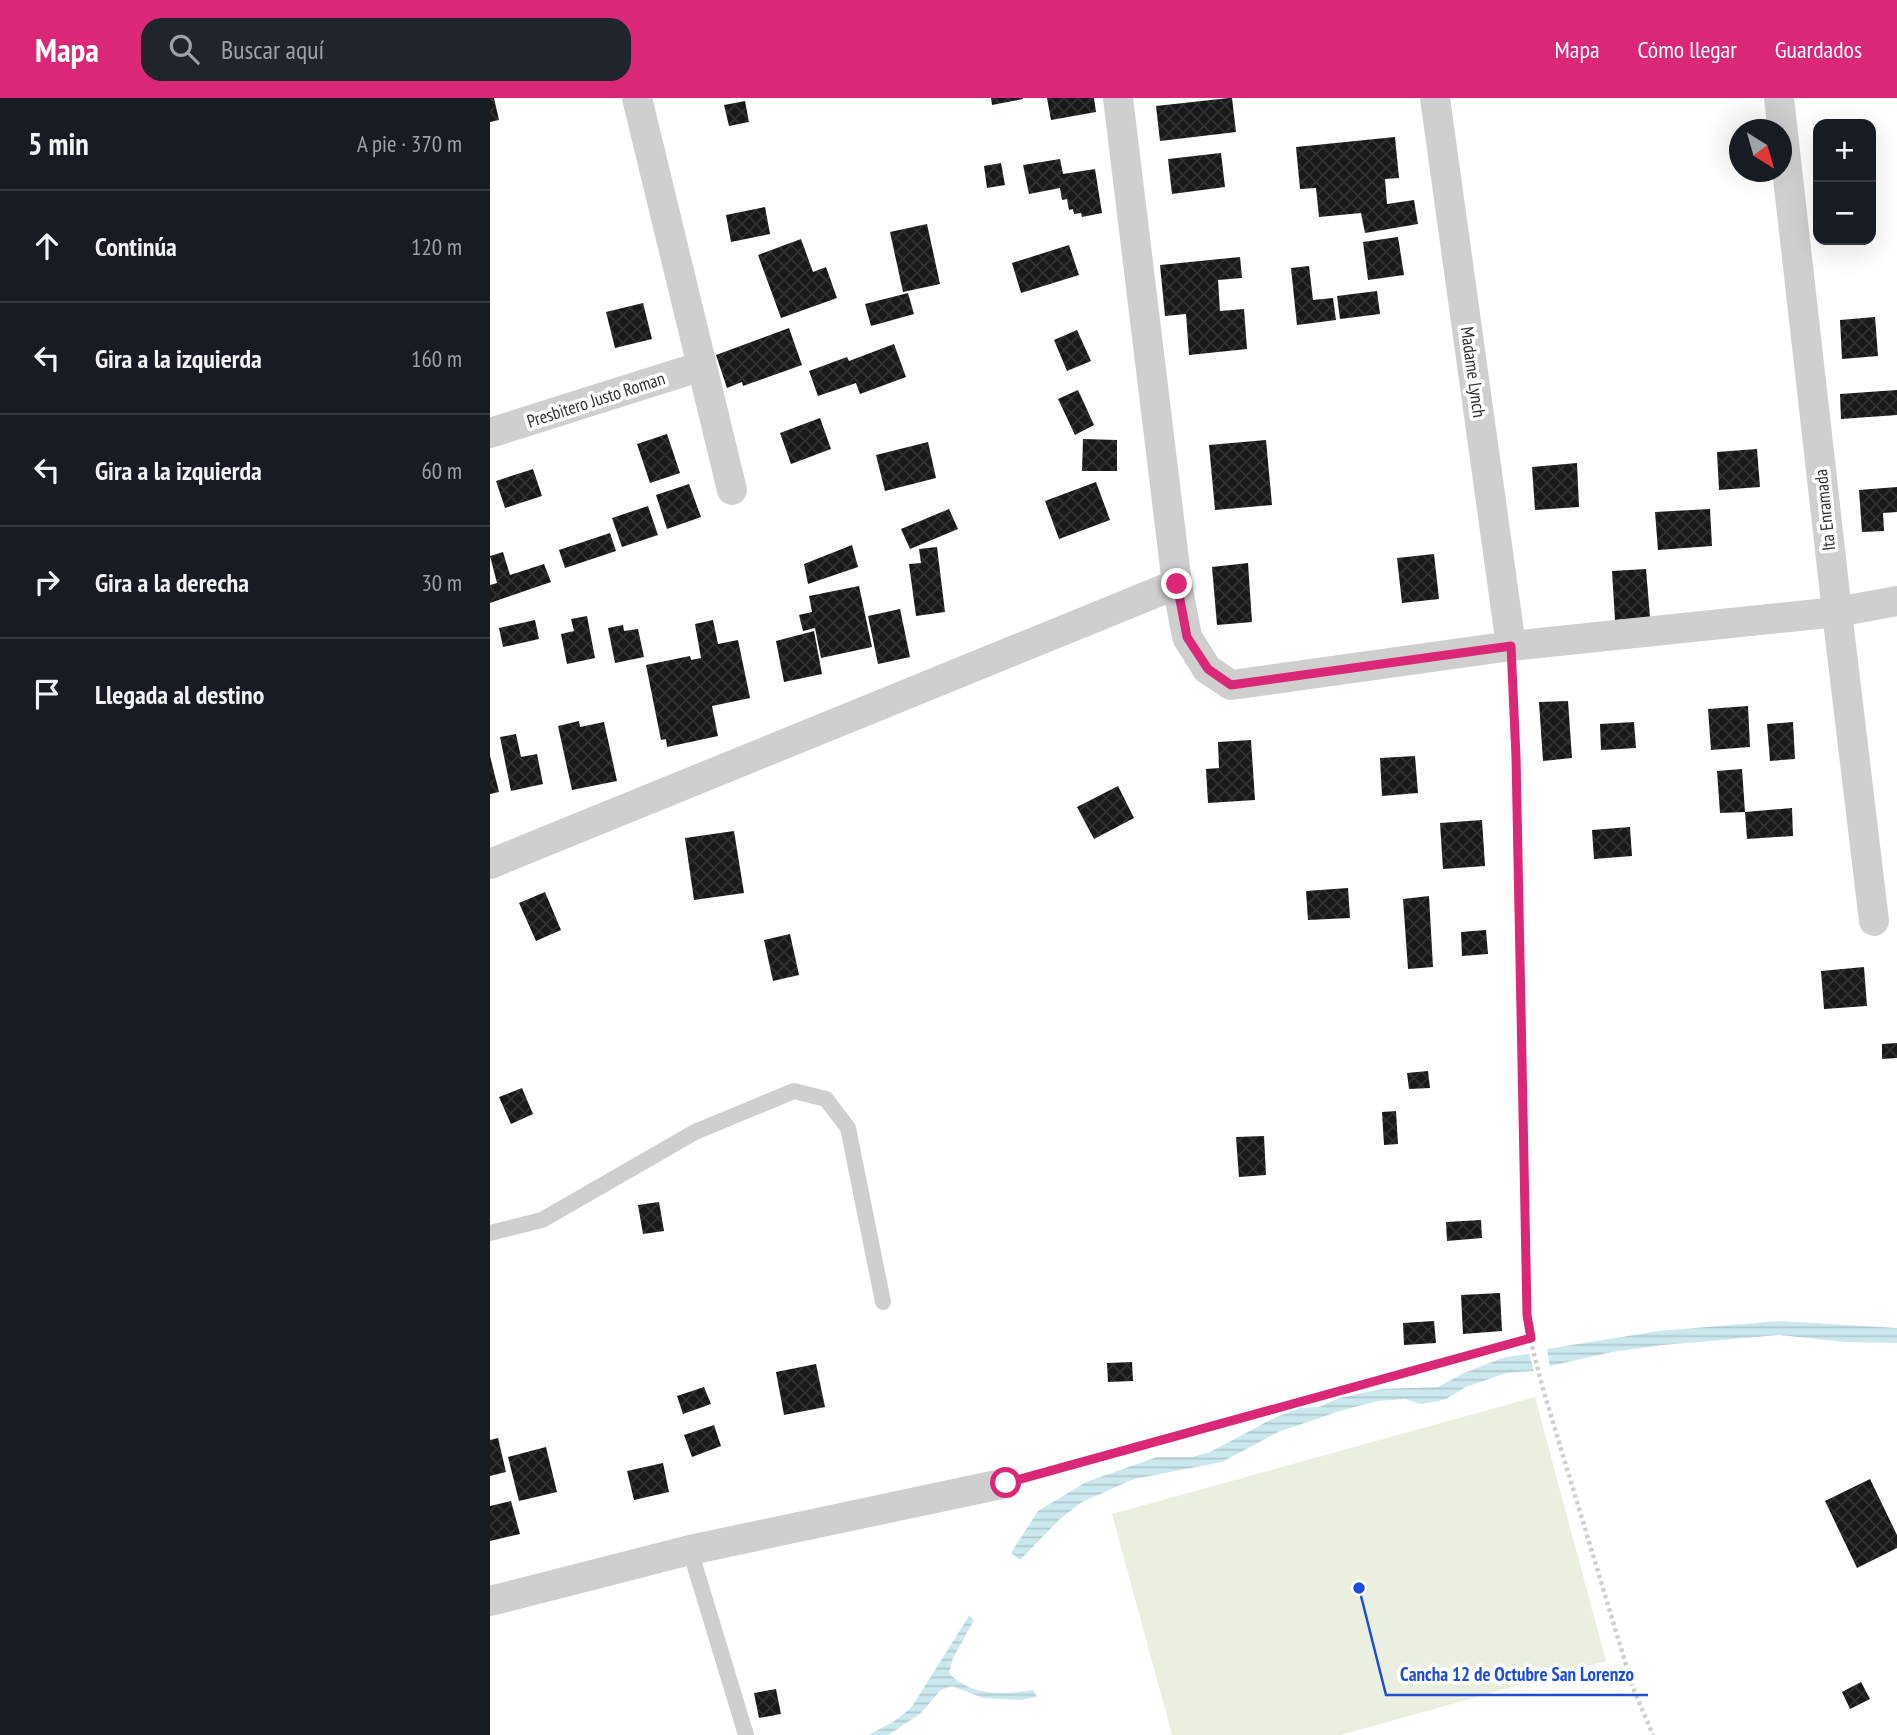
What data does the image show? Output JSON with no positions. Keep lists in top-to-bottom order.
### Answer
{
  "streets": {
    "street": ["Madame Lynch", "Presbitero Justo Roman", "Ita Enramada"]
  },
  "places": ["Cancha 12 de Octubre San Lorenzo"],
  "north": "bottom right",
  "page": {
    "header": "Mapa",
    "search": "Buscar aquí",
    "nav": ["Mapa", "Cómo llegar", "Guardados"],
    "heading": ["5 min", "A pie · 370 m"],
    "map_buttons": ["+", "−"],
    "list": [
      ["Continúa", "120 m"],
      ["Gira a la izquierda", "160 m"],
      ["Gira a la izquierda", "60 m"],
      ["Gira a la derecha", "30 m"],
      "Llegada al destino"
    ]
  }
}
